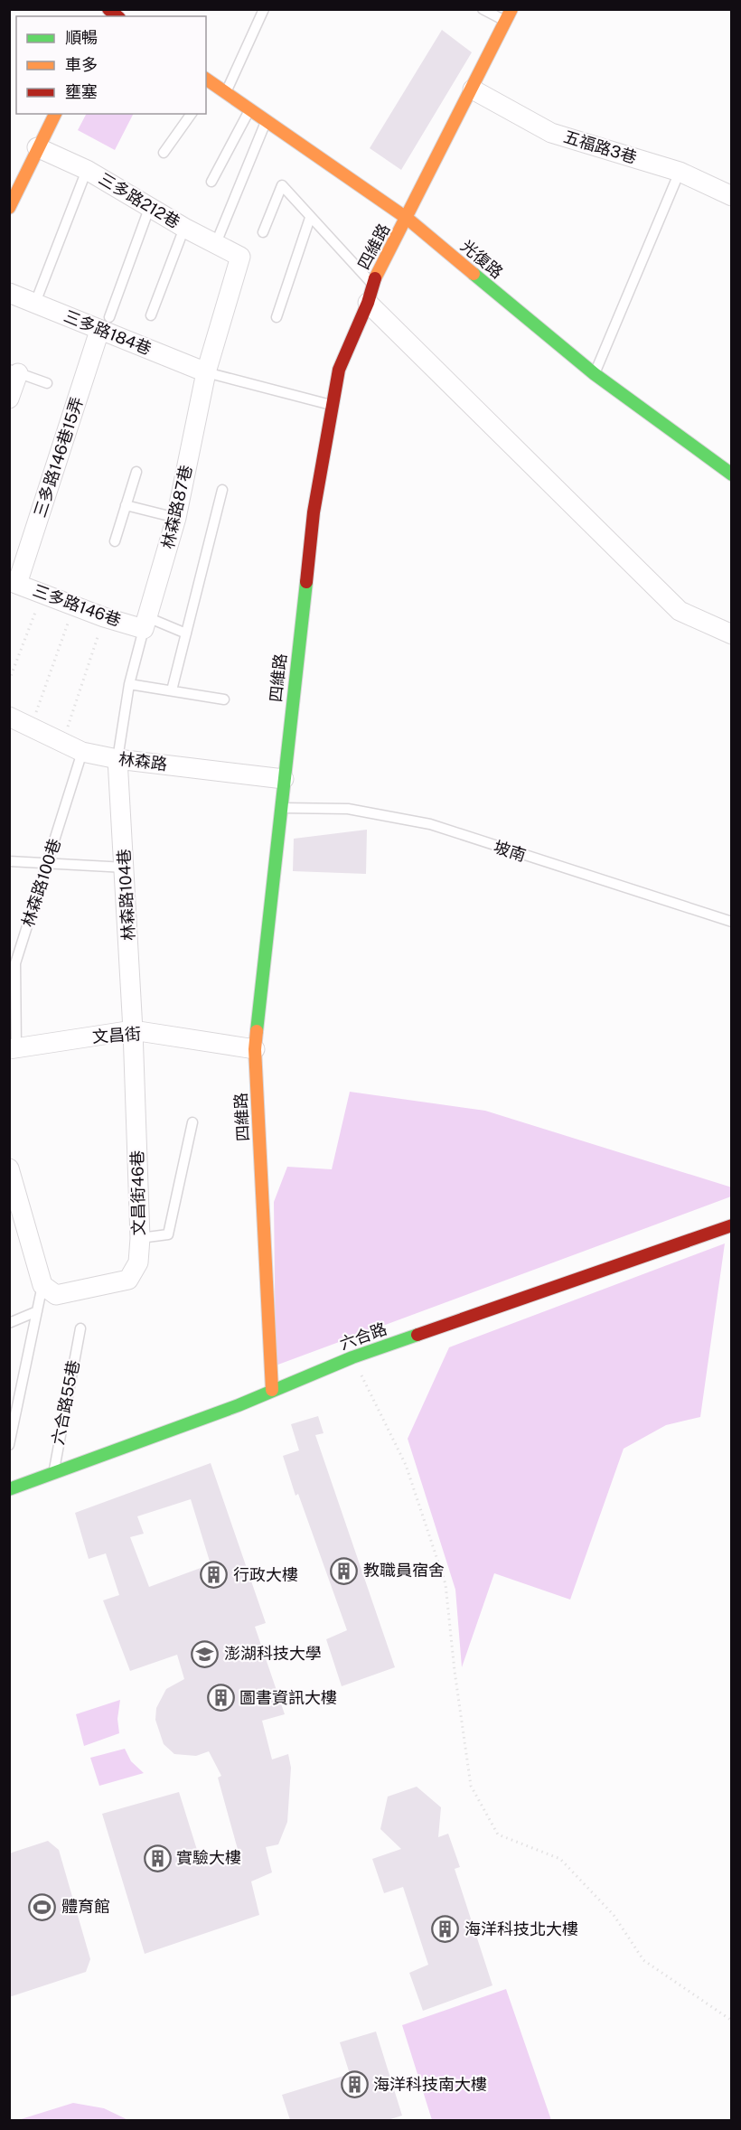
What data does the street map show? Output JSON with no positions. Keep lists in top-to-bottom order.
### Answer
{
  "streets": {
    "street": [
      "五福路3巷",
      "三多路212巷",
      "四維路",
      "光復路",
      "三多路184巷",
      "三多路146巷15弄",
      "林森路87巷",
      "三多路146巷",
      "林森路",
      "林森路104巷",
      "文昌街",
      "文昌街46巷",
      "六合路"
    ],
    "lane": ["坡南", "林森路100巷", "六合路55巷"]
  },
  "crossings": [
    ["五福路3巷", "四維路"],
    ["三多路212巷", "林森路87巷"],
    ["四維路", "光復路"],
    ["四維路", "林森路"],
    ["四維路", "坡南"],
    ["四維路", "文昌街"],
    ["四維路", "六合路"],
    ["三多路184巷", "三多路146巷15弄"],
    ["三多路184巷", "林森路87巷"],
    ["三多路146巷15弄", "三多路146巷"],
    ["林森路87巷", "三多路146巷"],
    ["林森路87巷", "林森路"],
    ["林森路87巷", "林森路104巷"],
    ["林森路", "林森路100巷"],
    ["林森路", "林森路104巷"],
    ["林森路100巷", "文昌街"],
    ["林森路104巷", "文昌街"],
    ["林森路104巷", "文昌街46巷"],
    ["文昌街", "文昌街46巷"],
    ["六合路", "六合路55巷"]
  ],
  "places": {
    "building": [
      "教職員宿舍",
      "行政大樓",
      "圖書資訊大樓",
      "實驗大樓",
      "海洋科技北大樓",
      "海洋科技南大樓"
    ],
    "school or university": ["澎湖科技大學"],
    "sports": ["體育館"]
  },
  "legend": ["順暢", "車多", "壅塞"]
}
